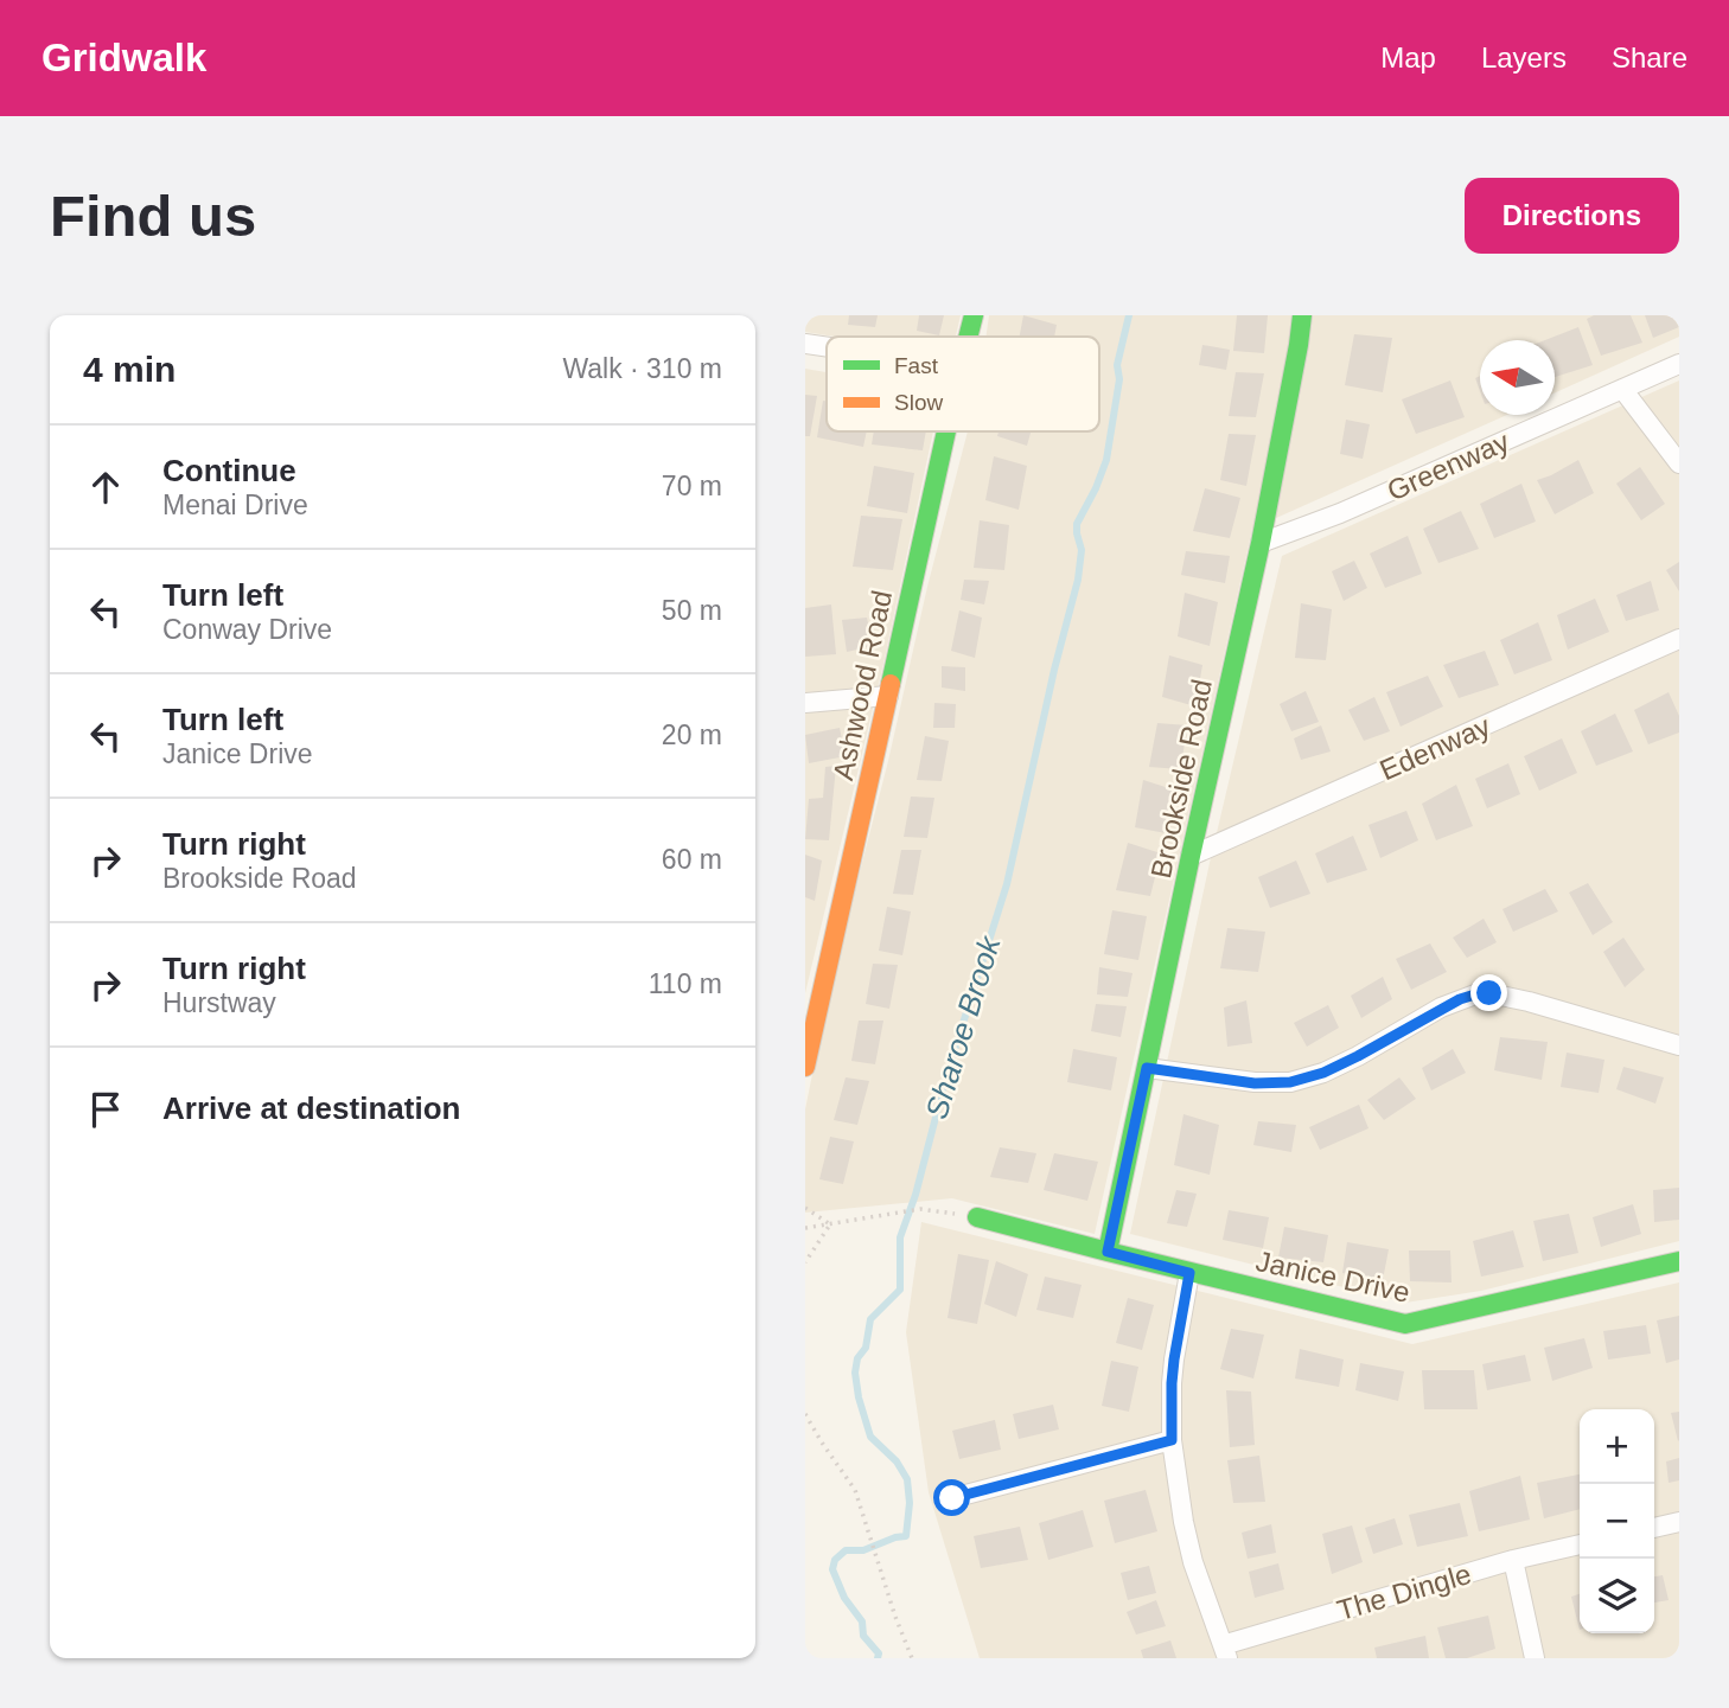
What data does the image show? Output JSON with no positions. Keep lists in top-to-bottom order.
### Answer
{
  "streets": {
    "street": [
      "Greenway",
      "Ashwood Road",
      "Edenway",
      "Brookside Road",
      "Janice Drive",
      "The Dingle"
    ]
  },
  "crossings": [
    ["Greenway", "Brookside Road"],
    ["Edenway", "Brookside Road"],
    ["Brookside Road", "Janice Drive"]
  ],
  "water": ["Sharoe Brook"],
  "legend": ["Fast", "Slow"],
  "north": "left",
  "page": {
    "header": "Gridwalk",
    "nav": ["Map", "Layers", "Share"],
    "buttons": "Directions",
    "title": "Find us",
    "heading": ["4 min", "Walk · 310 m"],
    "list": [
      ["Continue", "Menai Drive", "70 m"],
      ["Turn left", "Conway Drive", "50 m"],
      ["Turn left", "Janice Drive", "20 m"],
      ["Turn right", "Brookside Road", "60 m"],
      ["Turn right", "Hurstway", "110 m"],
      "Arrive at destination"
    ],
    "map_buttons": ["+", "−"]
  }
}
